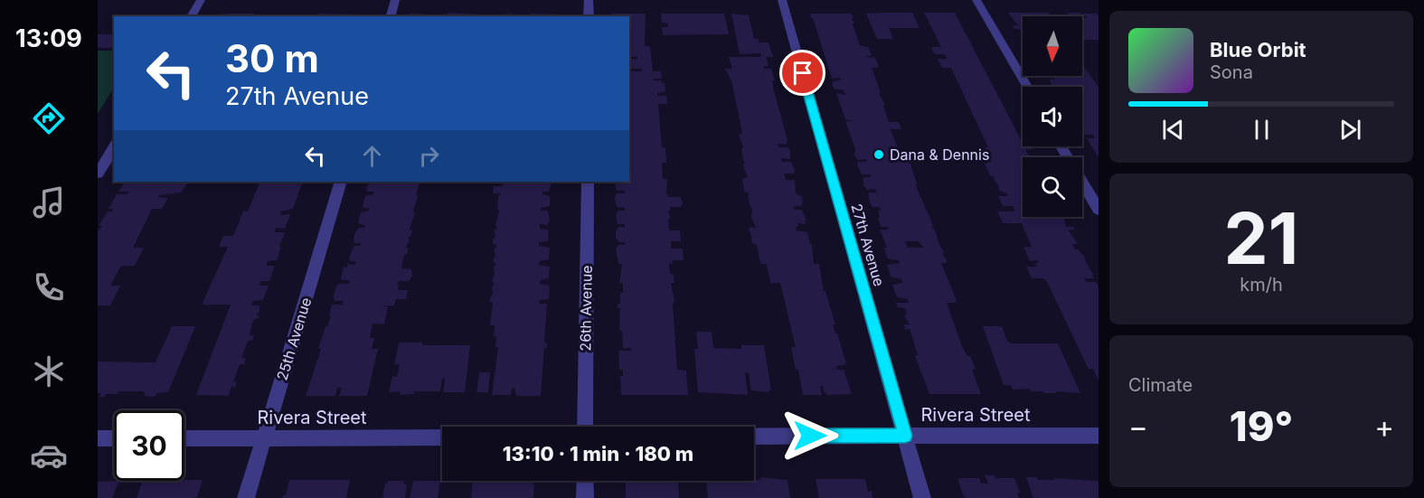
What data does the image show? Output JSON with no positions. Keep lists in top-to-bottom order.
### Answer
{
  "streets": {
    "street": [
      "27th Avenue",
      "26th Avenue",
      "25th Avenue",
      "Rivera Street"
    ]
  },
  "crossings": [
    ["27th Avenue", "Rivera Street"],
    ["25th Avenue", "Rivera Street"]
  ],
  "places": ["Dana & Dennis"],
  "north": "bottom",
  "page": {
    "tabs": "13:09",
    "turn": ["30 m", "27th Avenue"],
    "song": ["Blue Orbit", "Sona"],
    "tile": [
      ["21", "km/h"],
      "Climate"
    ],
    "heat": ["−", "19°", "+"],
    "limit": "30",
    "trip": "13:10 · 1 min · 180 m"
  }
}
